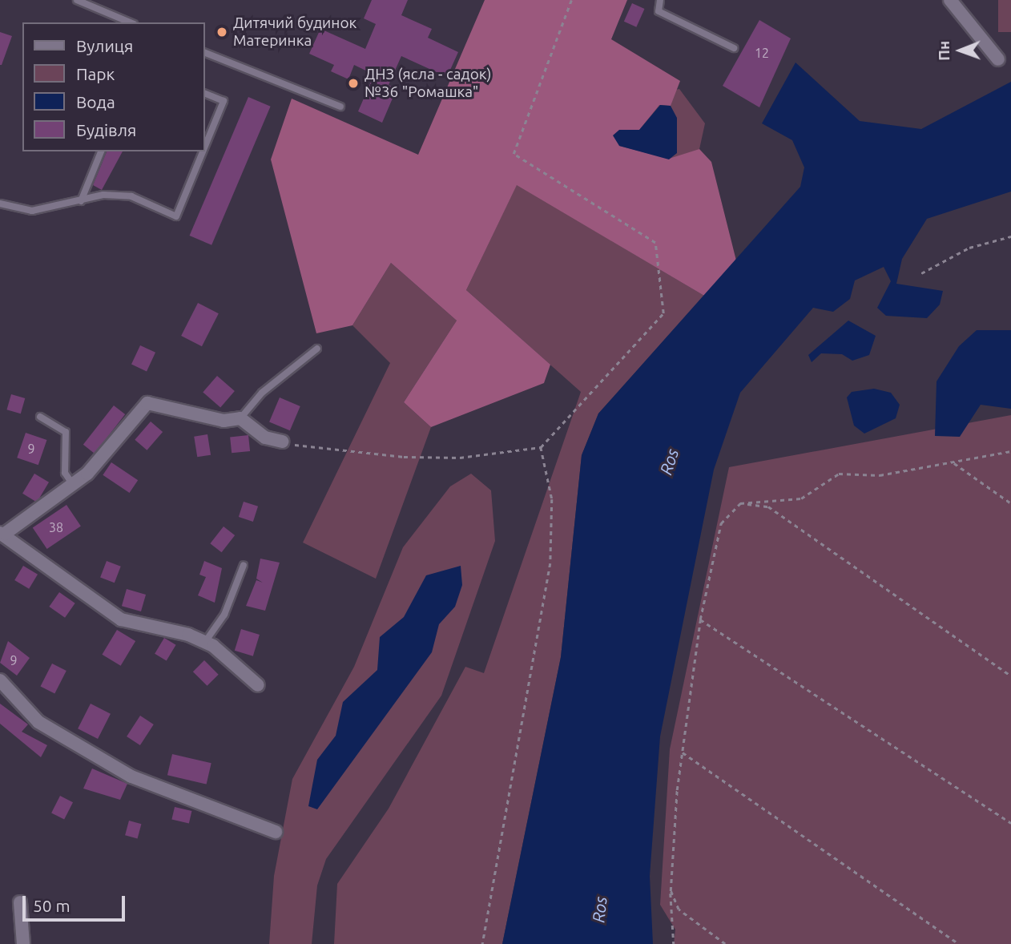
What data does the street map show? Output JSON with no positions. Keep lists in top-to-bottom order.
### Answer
{
  "water": ["Ros"],
  "places": ["Дитячий будинок Материнка", "ДНЗ (ясла - садок) №36 \"Ромашка\""],
  "house_numbers": [
    "12",
    "9",
    "38",
    "9"
  ],
  "legend": [
    "Вулиця",
    "Парк",
    "Вода",
    "Будівля"
  ],
  "scale_bar": "50 m",
  "north": "left"
}
